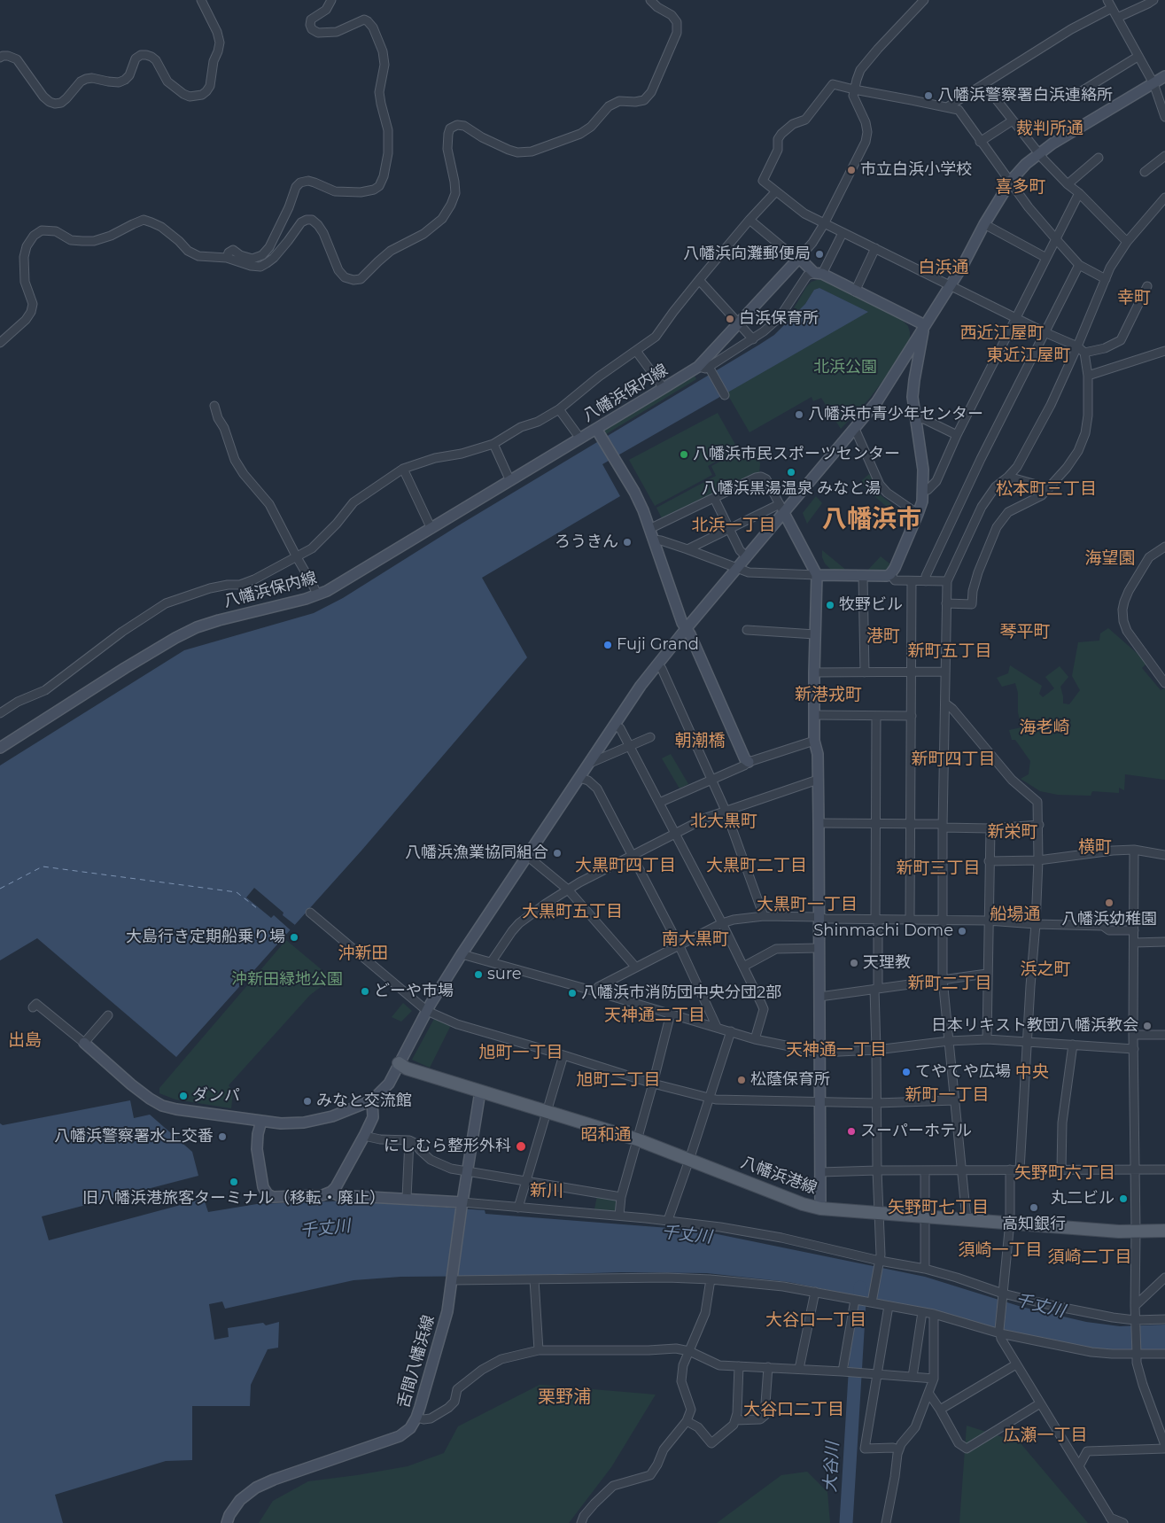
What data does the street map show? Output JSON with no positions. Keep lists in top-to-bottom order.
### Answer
{
  "streets": {
    "main road": ["八幡浜港線"],
    "street": ["八幡浜保内線", "舌間八幡浜線"]
  },
  "crossings": [
    ["八幡浜港線", "舌間八幡浜線"]
  ],
  "districts": [
    "裁判所通",
    "喜多町",
    "白浜通",
    "幸町",
    "西近江屋町",
    "東近江屋町",
    "松本町三丁目",
    "八幡浜市",
    "北浜一丁目",
    "海望園",
    "琴平町",
    "港町",
    "新町五丁目",
    "新港戎町",
    "海老崎",
    "朝潮橋",
    "新町四丁目",
    "北大黒町",
    "新栄町",
    "横町",
    "大黒町四丁目",
    "大黒町二丁目",
    "新町三丁目",
    "大黒町一丁目",
    "大黒町五丁目",
    "船場通",
    "南大黒町",
    "沖新田",
    "浜之町",
    "新町二丁目",
    "天神通二丁目",
    "出島",
    "天神通一丁目",
    "旭町一丁目",
    "中央",
    "旭町二丁目",
    "新町一丁目",
    "昭和通",
    "矢野町六丁目",
    "新川",
    "矢野町七丁目",
    "須崎一丁目",
    "須崎二丁目",
    "大谷口一丁目",
    "栗野浦",
    "大谷口二丁目",
    "広瀬一丁目"
  ],
  "water": ["千丈川", "大谷川"],
  "parks": ["北浜公園", "沖新田緑地公園"],
  "places": [
    "八幡浜警察署白浜連絡所",
    "市立白浜小学校",
    "八幡浜向灘郵便局",
    "白浜保育所",
    "八幡浜市青少年センター",
    "八幡浜市民スポーツセンター",
    "八幡浜黒湯温泉 みなと湯",
    "ろうきん",
    "牧野ビル",
    "Fuji Grand",
    "八幡浜漁業協同組合",
    "八幡浜幼稚園",
    "Shinmachi Dome",
    "大島行き定期船乗り場",
    "天理教",
    "sure",
    "どーや市場",
    "八幡浜市消防団中央分団2部",
    "日本リキスト教団八幡浜教会",
    "てやてや広場",
    "松蔭保育所",
    "ダンパ",
    "みなと交流館",
    "スーパーホテル",
    "八幡浜警察署水上交番",
    "にしむら整形外科",
    "旧八幡浜港旅客ターミナル（移転・廃止）",
    "丸二ビル",
    "高知銀行"
  ]
}
